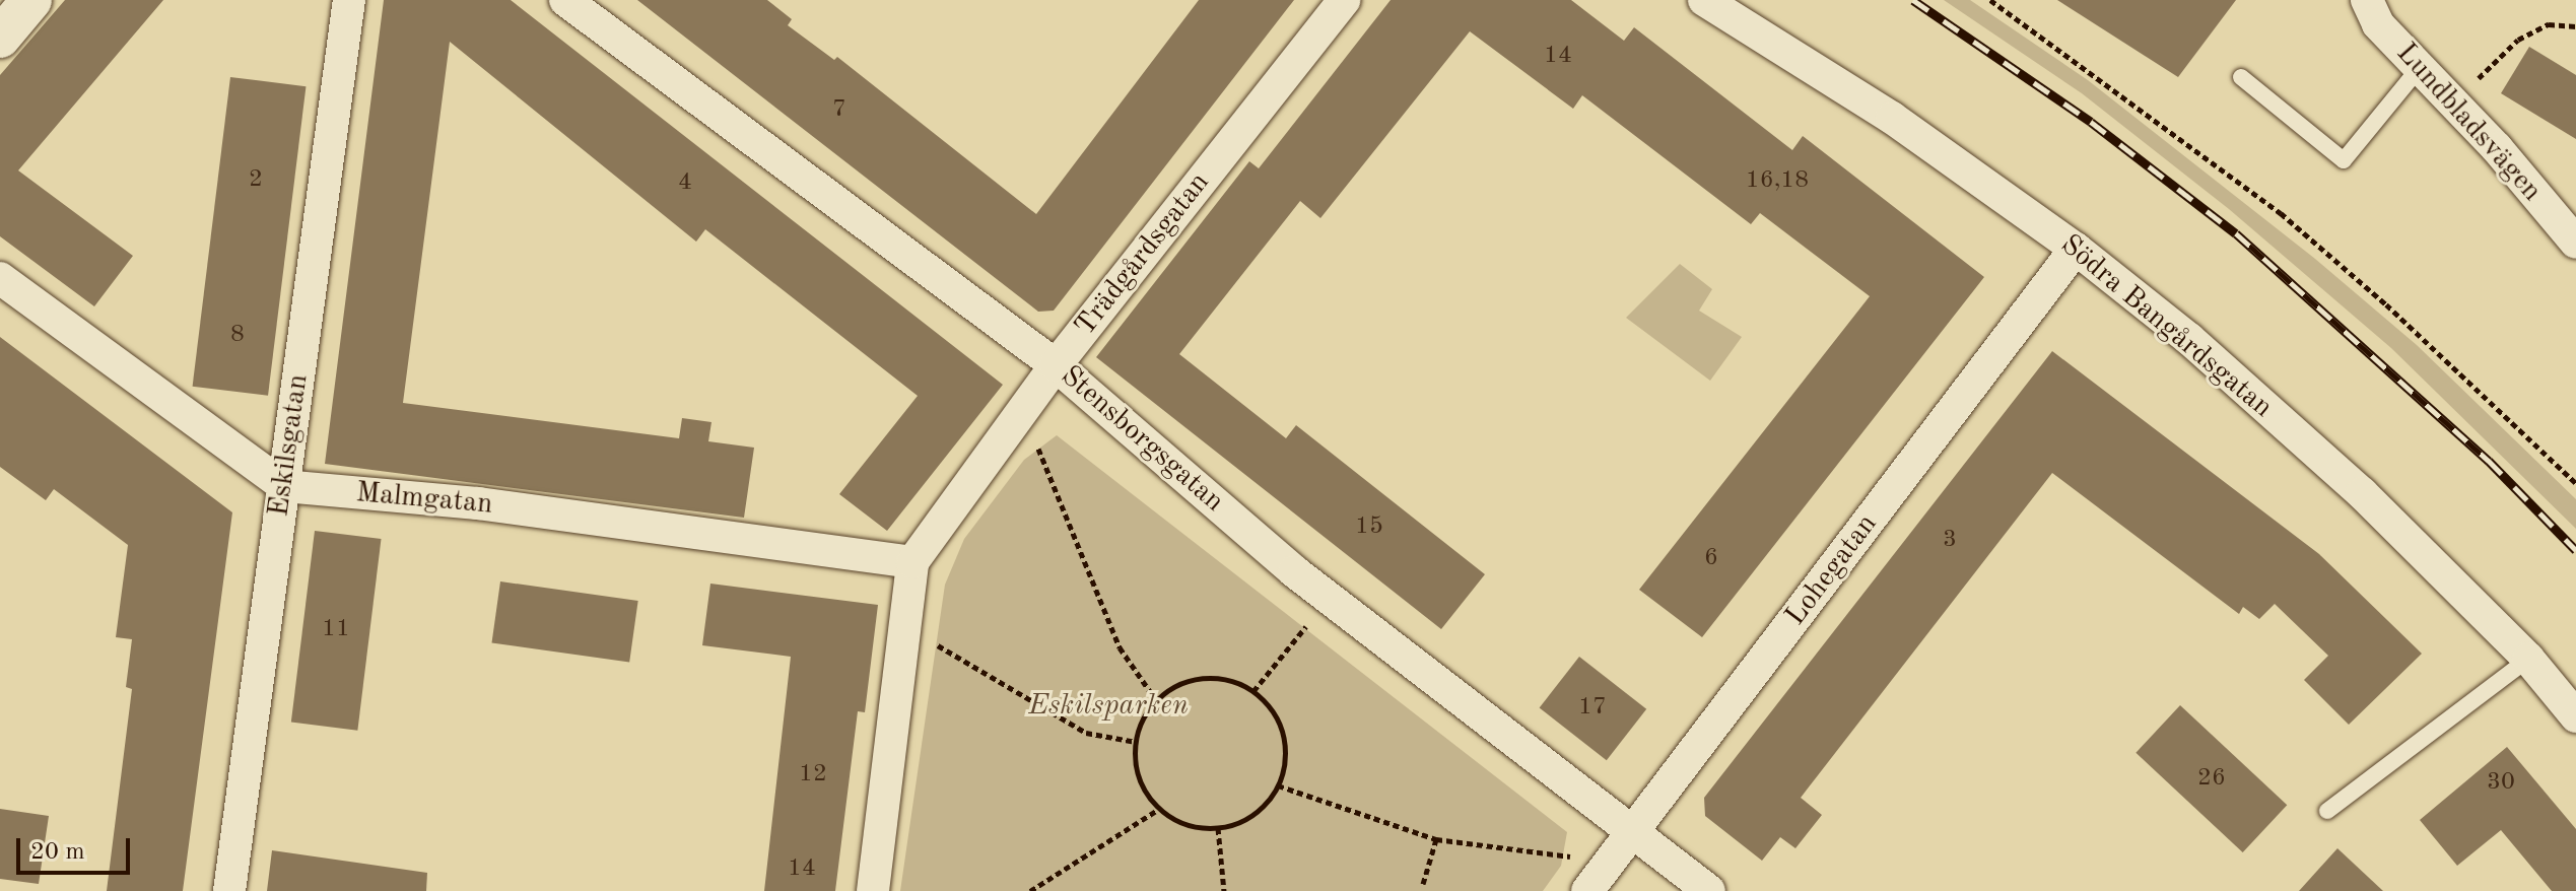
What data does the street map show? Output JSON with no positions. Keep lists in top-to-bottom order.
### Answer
{
  "streets": {
    "street": [
      "Lundbladsvägen",
      "Trädgårdsgatan",
      "Södra Bangårdsgatan",
      "Stensborgsgatan",
      "Eskilsgatan",
      "Malmgatan",
      "Lohegatan"
    ]
  },
  "crossings": [
    ["Trädgårdsgatan", "Stensborgsgatan"],
    ["Trädgårdsgatan", "Malmgatan"],
    ["Södra Bangårdsgatan", "Lohegatan"],
    ["Stensborgsgatan", "Lohegatan"],
    ["Eskilsgatan", "Malmgatan"]
  ],
  "parks": ["Eskilsparken"],
  "house_numbers": [
    "14",
    "7",
    "2",
    "16,18",
    "4",
    "8",
    "15",
    "3",
    "6",
    "11",
    "17",
    "12",
    "26",
    "30",
    "14"
  ],
  "scale_bar": "20 m"
}
